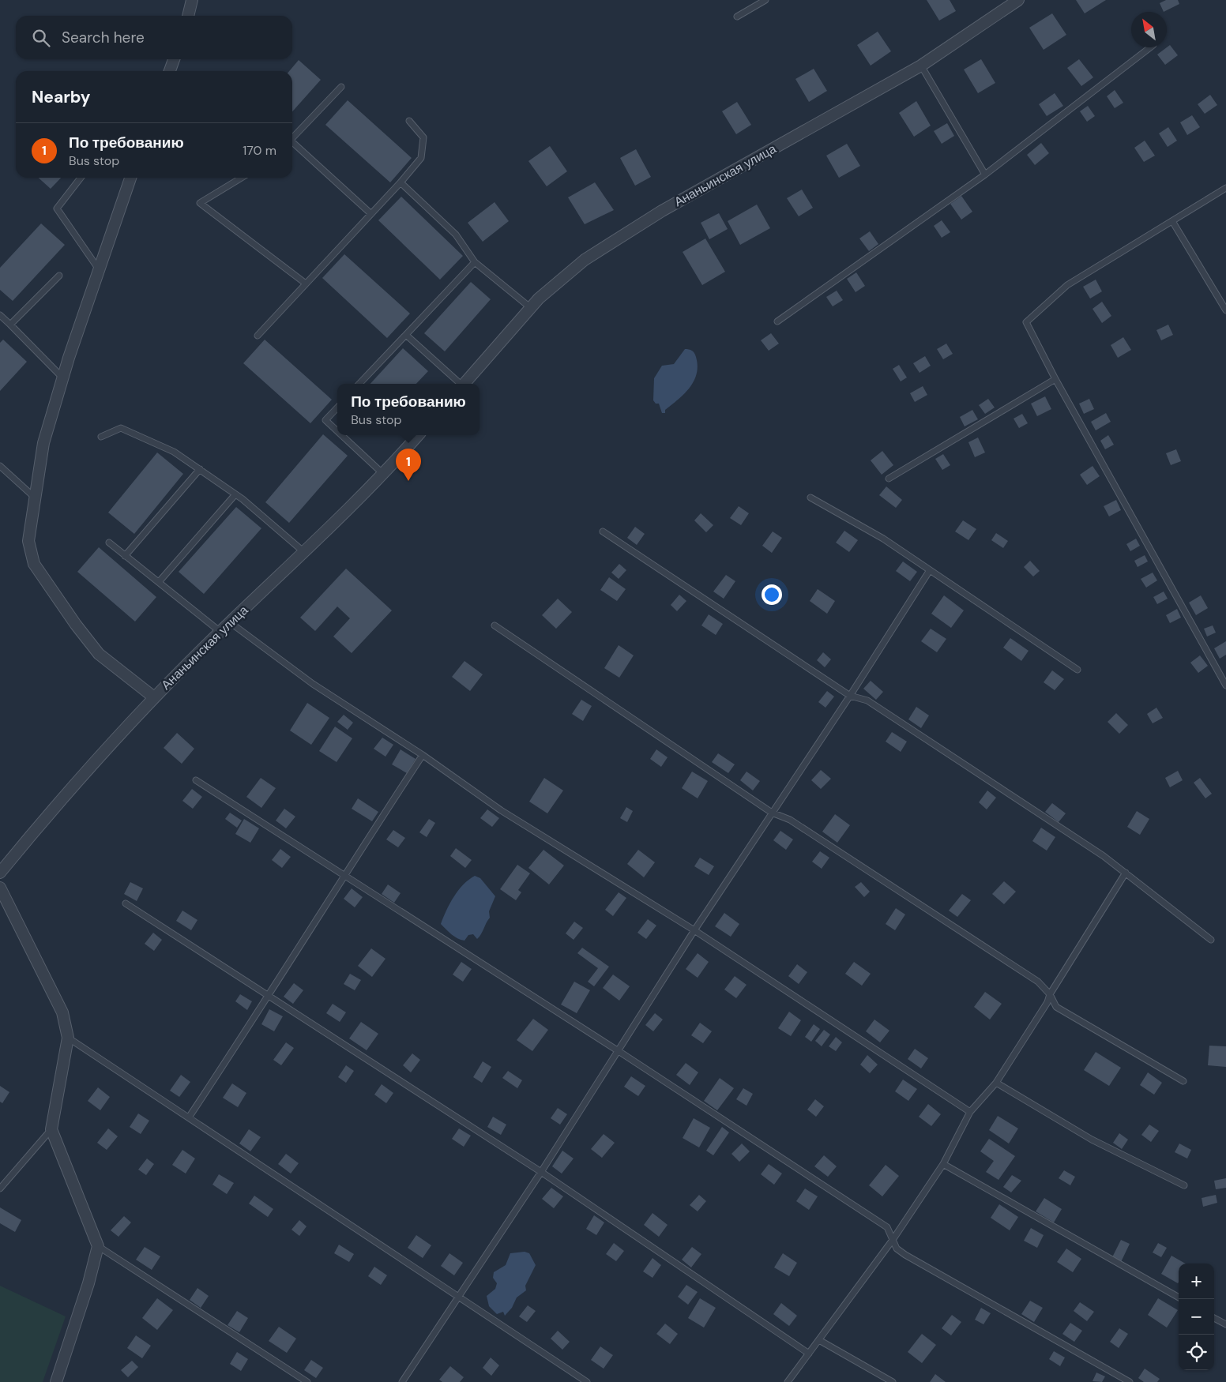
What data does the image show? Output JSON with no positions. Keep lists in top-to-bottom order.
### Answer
{
  "streets": {
    "street": ["Ананьинская улица"]
  },
  "north": "top left",
  "page": {
    "search": "Search here",
    "heading": "Nearby",
    "list": [
      {
        "mark": "1",
        "name": "По требованию",
        "note": "Bus stop",
        "value": "170 m"
      }
    ],
    "popup": ["По требованию", "Bus stop"],
    "pins": "1",
    "map_buttons": ["+", "−"]
  }
}
